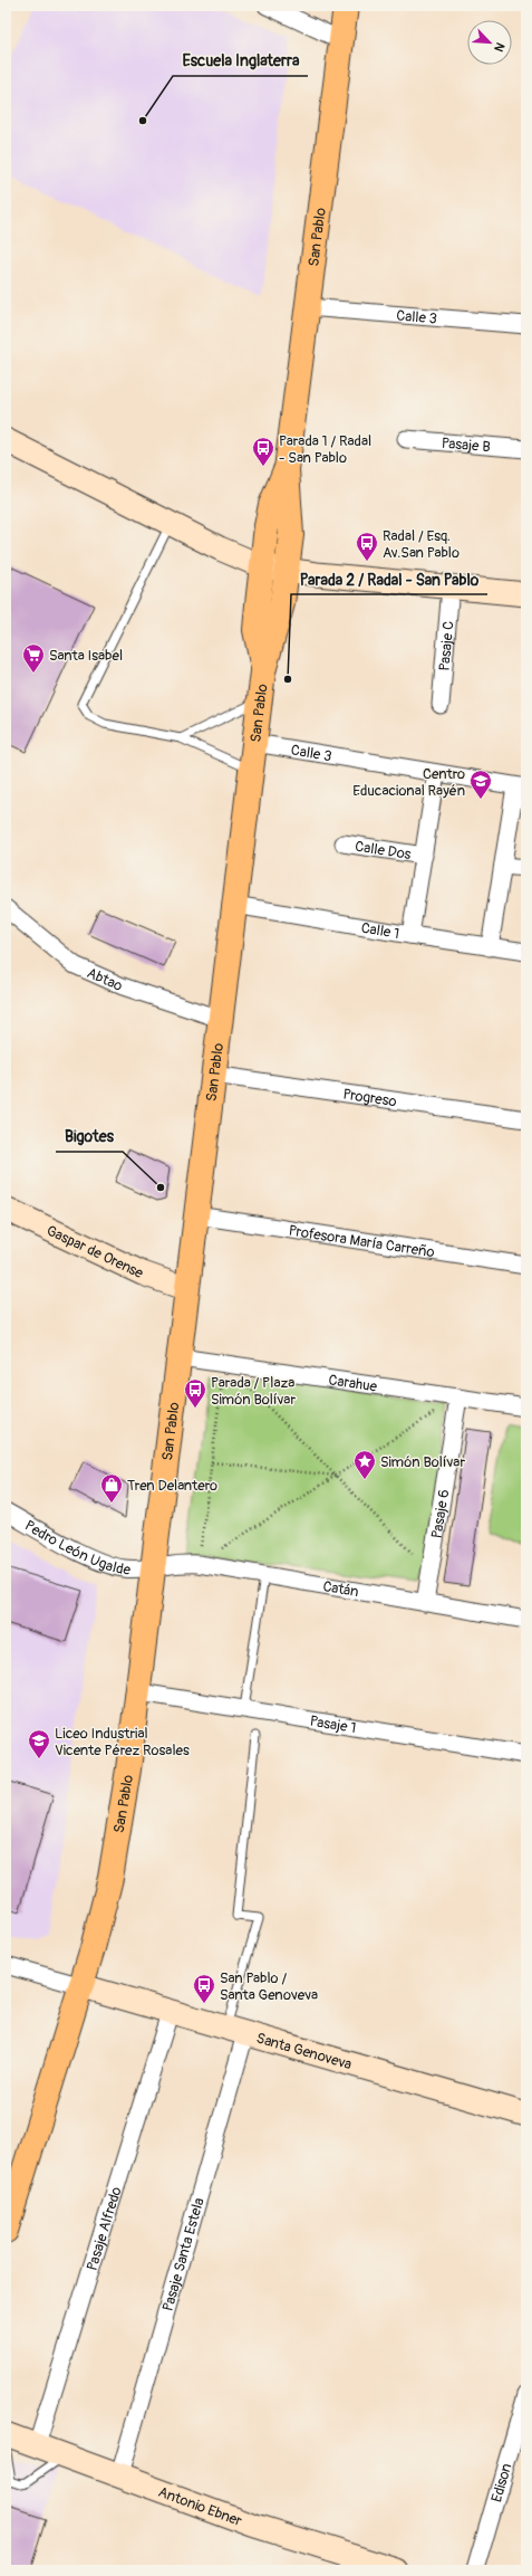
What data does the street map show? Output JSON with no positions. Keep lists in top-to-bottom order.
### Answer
{
  "streets": {
    "main road": ["San Pablo"],
    "street": [
      "Calle 3",
      "Pasaje B",
      "Pasaje C",
      "Calle Dos",
      "Calle 1",
      "Abtao",
      "Progreso",
      "Profesora María Carreño",
      "Gaspar de Orense",
      "Carahue",
      "Pasaje 6",
      "Pedro León Ugalde",
      "Catán",
      "Pasaje 1",
      "Santa Genoveva",
      "Pasaje Alfredo",
      "Pasaje Santa Estela",
      "Edison",
      "Antonio Ebner"
    ]
  },
  "crossings": [
    ["San Pablo", "Calle 3"],
    ["San Pablo", "Calle 1"],
    ["San Pablo", "Abtao"],
    ["San Pablo", "Progreso"],
    ["San Pablo", "Profesora María Carreño"],
    ["San Pablo", "Gaspar de Orense"],
    ["San Pablo", "Carahue"],
    ["San Pablo", "Pedro León Ugalde"],
    ["San Pablo", "Catán"],
    ["San Pablo", "Pasaje 1"],
    ["San Pablo", "Santa Genoveva"],
    ["Carahue", "Pasaje 6"],
    ["Pasaje 6", "Catán"],
    ["Pedro León Ugalde", "Catán"],
    ["Santa Genoveva", "Pasaje Alfredo"],
    ["Santa Genoveva", "Pasaje Santa Estela"],
    ["Pasaje Alfredo", "Antonio Ebner"],
    ["Pasaje Santa Estela", "Antonio Ebner"]
  ],
  "places": {
    "other": ["Escuela Inglaterra", "Parada 2 / Radal - San Pablo", "Bigotes"],
    "bus stop": [
      "Parada 1 / Radal - San Pablo",
      "Radal / Esq. Av.San Pablo",
      "Parada / Plaza Simón Bolívar",
      "San Pablo / Santa Genoveva"
    ],
    "supermarket": ["Santa Isabel"],
    "school or university": ["Centro Educacional Rayén", "Liceo Industrial Vicente Pérez Rosales"],
    "place": ["Simón Bolívar"],
    "shop": ["Tren Delantero"]
  },
  "north": "bottom right"
}
